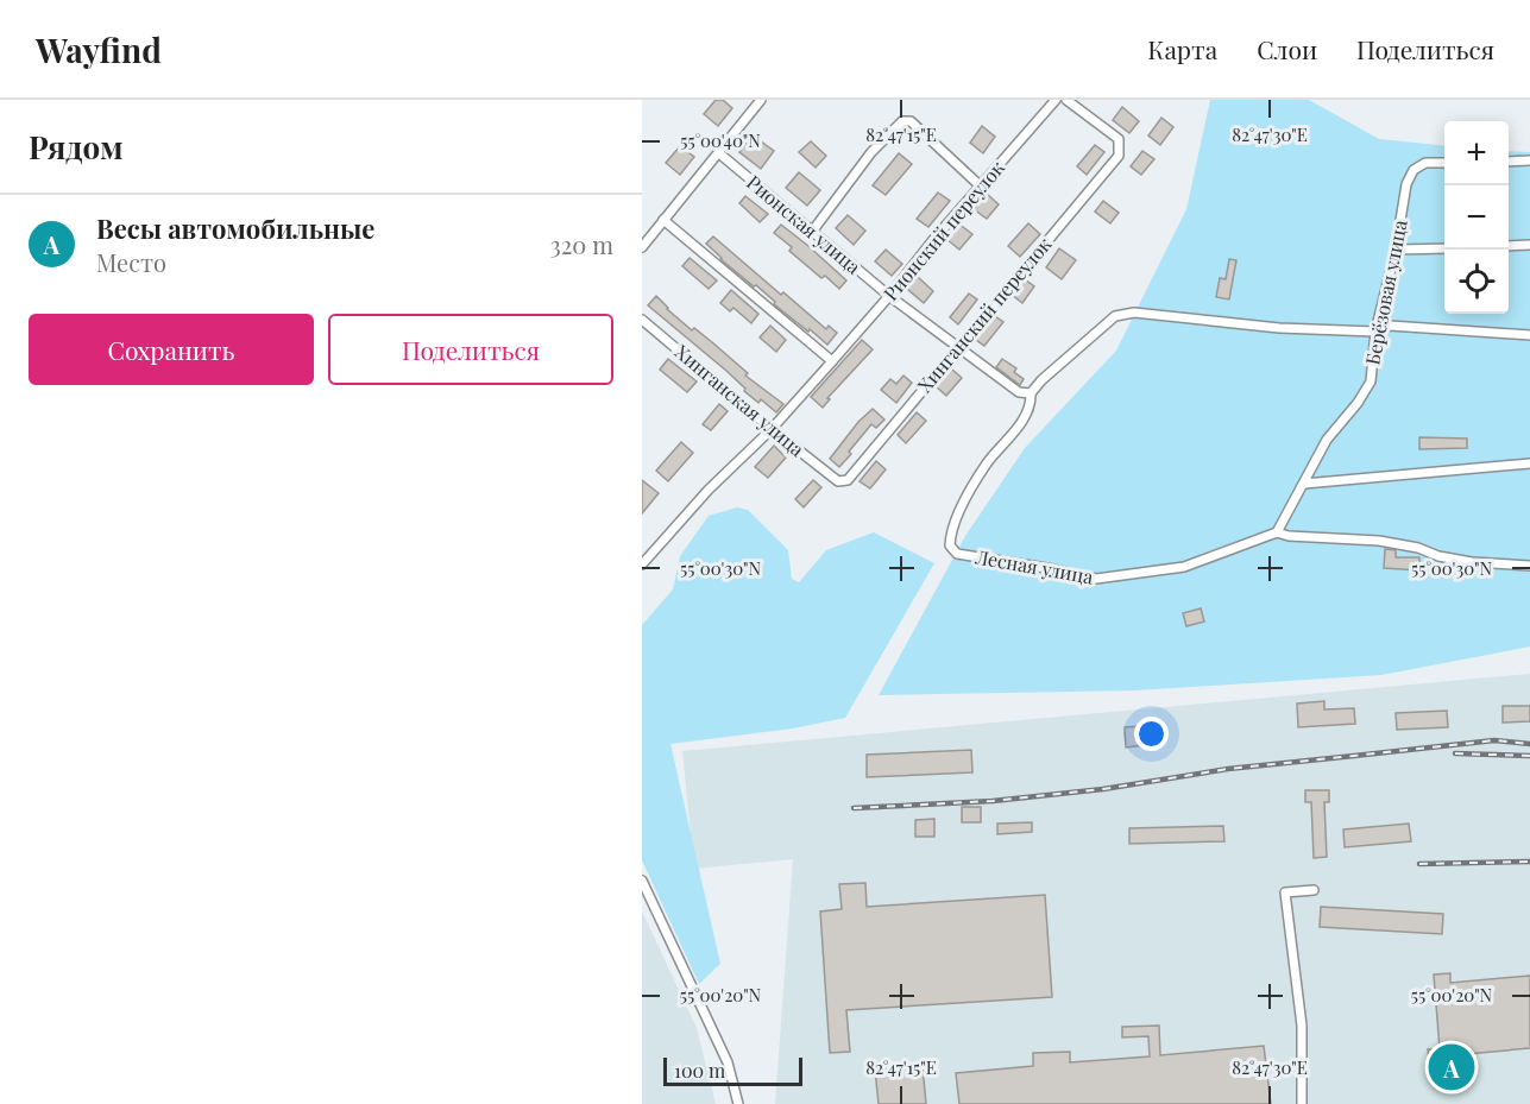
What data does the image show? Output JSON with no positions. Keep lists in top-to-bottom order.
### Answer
{
  "streets": {
    "street": [
      "Рионская улица",
      "Рионский переулок",
      "Берёзовая улица",
      "Хинганский переулок",
      "Хинганская улица",
      "Лесная улица"
    ]
  },
  "crossings": [
    ["Рионская улица", "Рионский переулок"],
    ["Рионская улица", "Хинганский переулок"],
    ["Рионская улица", "Лесная улица"],
    ["Рионский переулок", "Хинганская улица"],
    ["Берёзовая улица", "Лесная улица"],
    ["Хинганский переулок", "Хинганская улица"]
  ],
  "scale_bar": "100 m",
  "page": {
    "header": "Wayfind",
    "nav": ["Карта", "Слои", "Поделиться"],
    "heading": "Рядом",
    "map_buttons": ["+", "−"],
    "list": [
      {
        "mark": "A",
        "name": "Весы автомобильные",
        "note": "Место",
        "value": "320 m"
      }
    ],
    "buttons": ["Сохранить", "Поделиться"],
    "pins": "A",
    "scale": "100 m"
  },
  "coordinates": [
    "82°47'15\"E",
    "82°47'30\"E",
    "55°00'40\"N",
    "55°00'30\"N",
    "55°00'20\"N"
  ]
}
